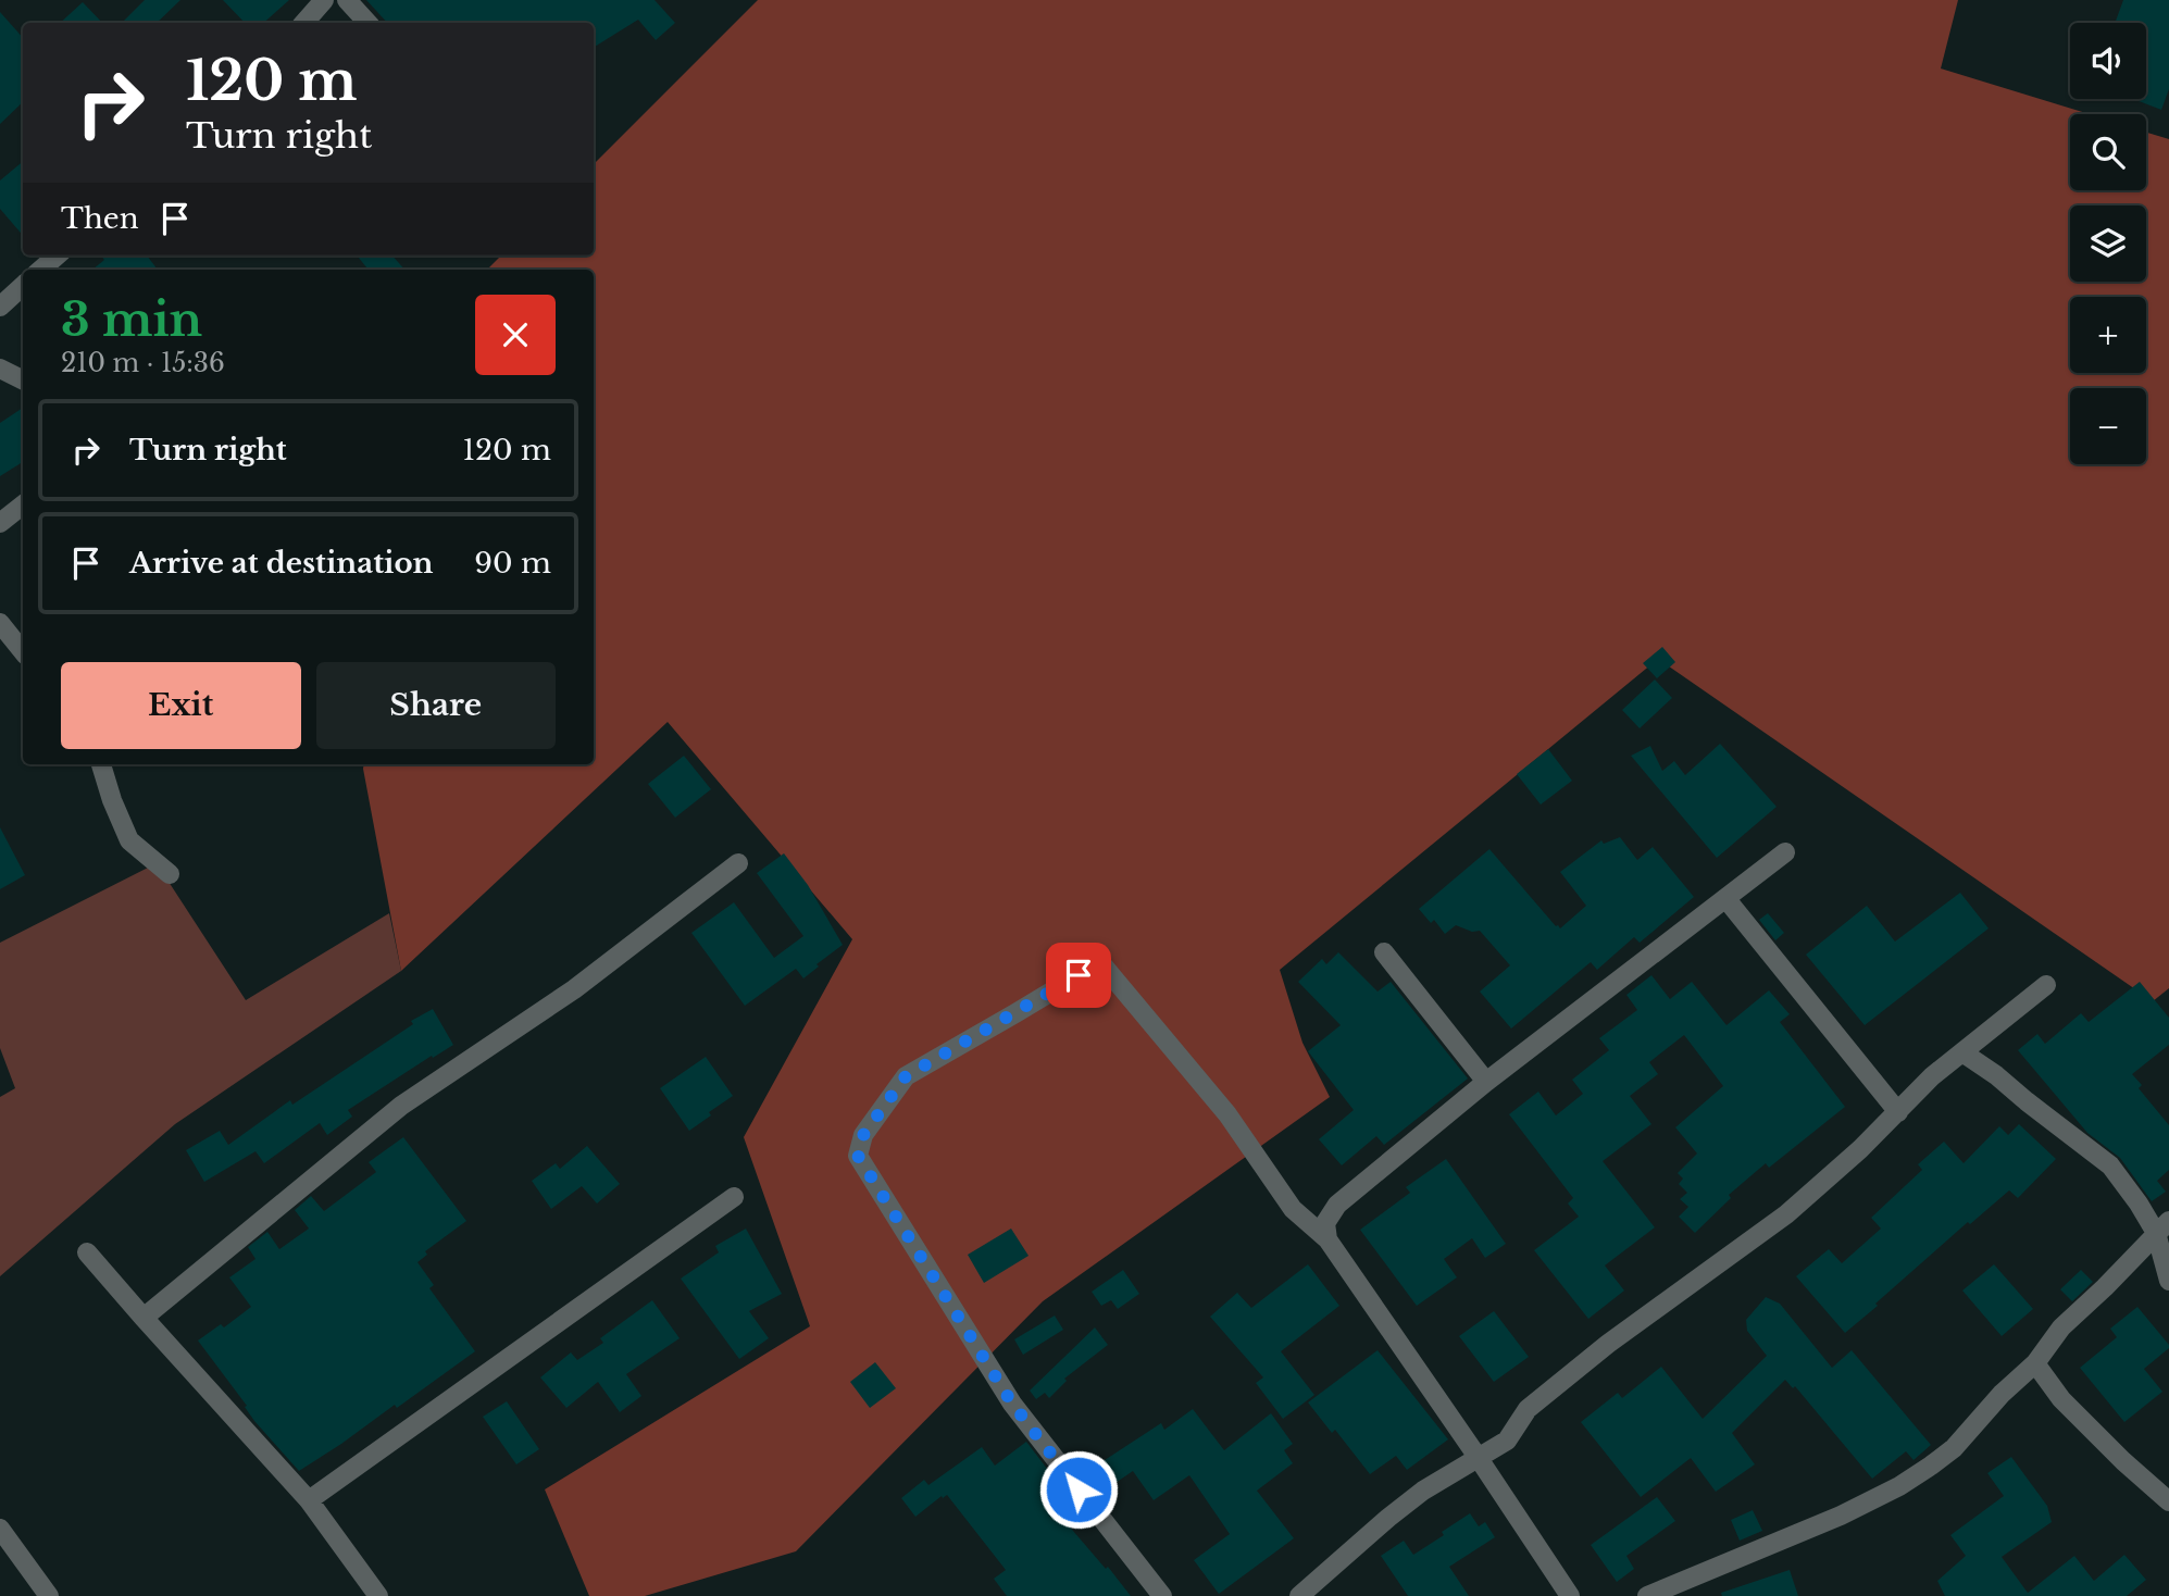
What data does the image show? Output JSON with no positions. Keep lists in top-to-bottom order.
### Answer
{
  "page": {
    "map_buttons": ["+", "−"],
    "turn": ["120 m", "Turn right"],
    "then": "Then",
    "heading": ["3 min", "210 m · 15:36"],
    "list": [
      {
        "name": "Turn right",
        "value": "120 m"
      },
      {
        "name": "Arrive at destination",
        "value": "90 m"
      }
    ],
    "buttons": ["Exit", "Share"]
  }
}
